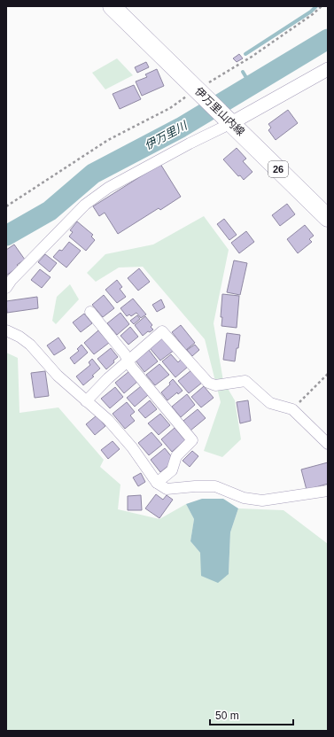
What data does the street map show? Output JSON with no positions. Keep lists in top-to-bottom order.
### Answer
{
  "streets": {
    "main road": ["伊万里山内線", "26"]
  },
  "water": ["伊万里川"],
  "scale_bar": "50 m"
}
